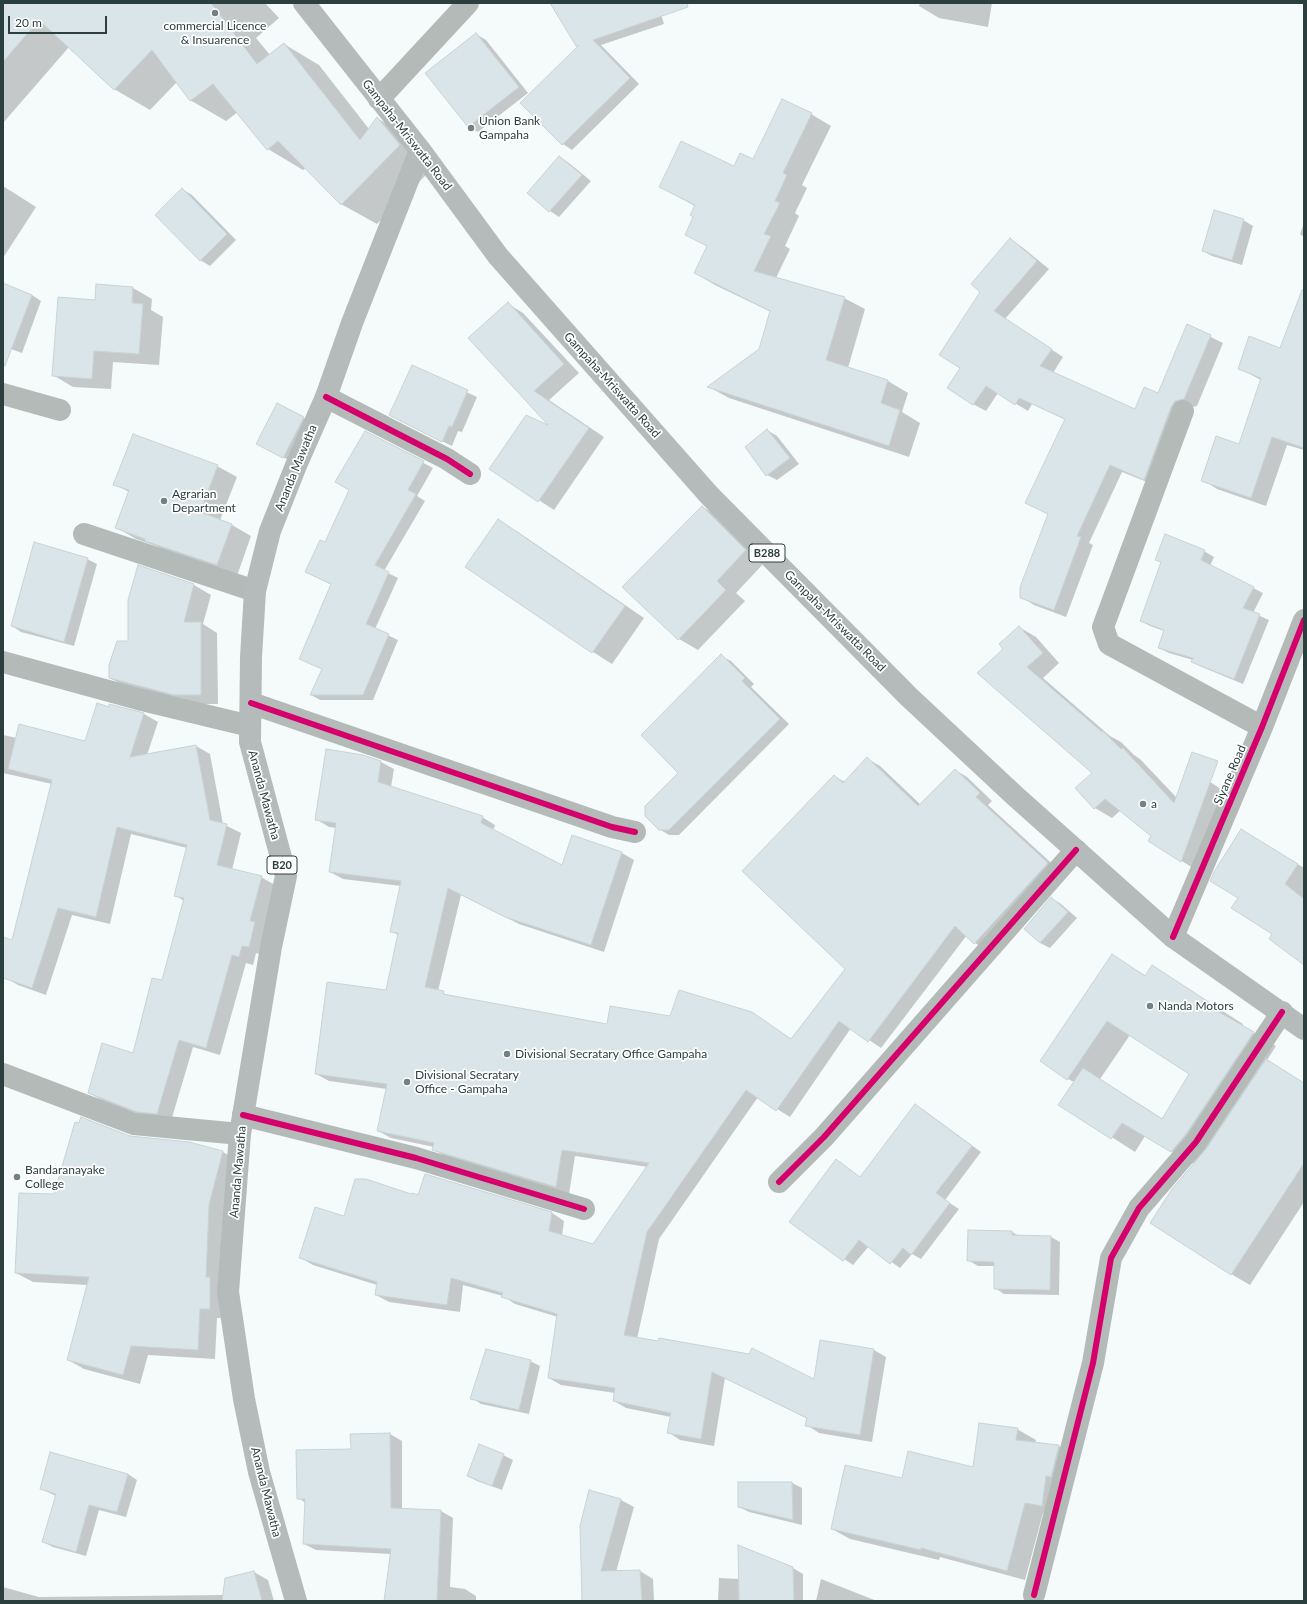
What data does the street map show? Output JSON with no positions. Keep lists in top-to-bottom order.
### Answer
{
  "streets": {
    "main road": [
      "Gampaha-Mriswatta Road",
      "Ananda Mawatha",
      "B288",
      "B20"
    ],
    "street": ["Siyane Road"]
  },
  "crossings": [
    ["Gampaha-Mriswatta Road", "Ananda Mawatha"],
    ["Gampaha-Mriswatta Road", "Siyane Road"]
  ],
  "places": [
    "commercial Licence & Insuarence",
    "Union Bank Gampaha",
    "Agrarian Department",
    "a",
    "Nanda Motors",
    "Divisional Secratary Office Gampaha",
    "Divisional Secratary Office - Gampaha",
    "Bandaranayake College"
  ],
  "scale_bar": "20 m"
}
